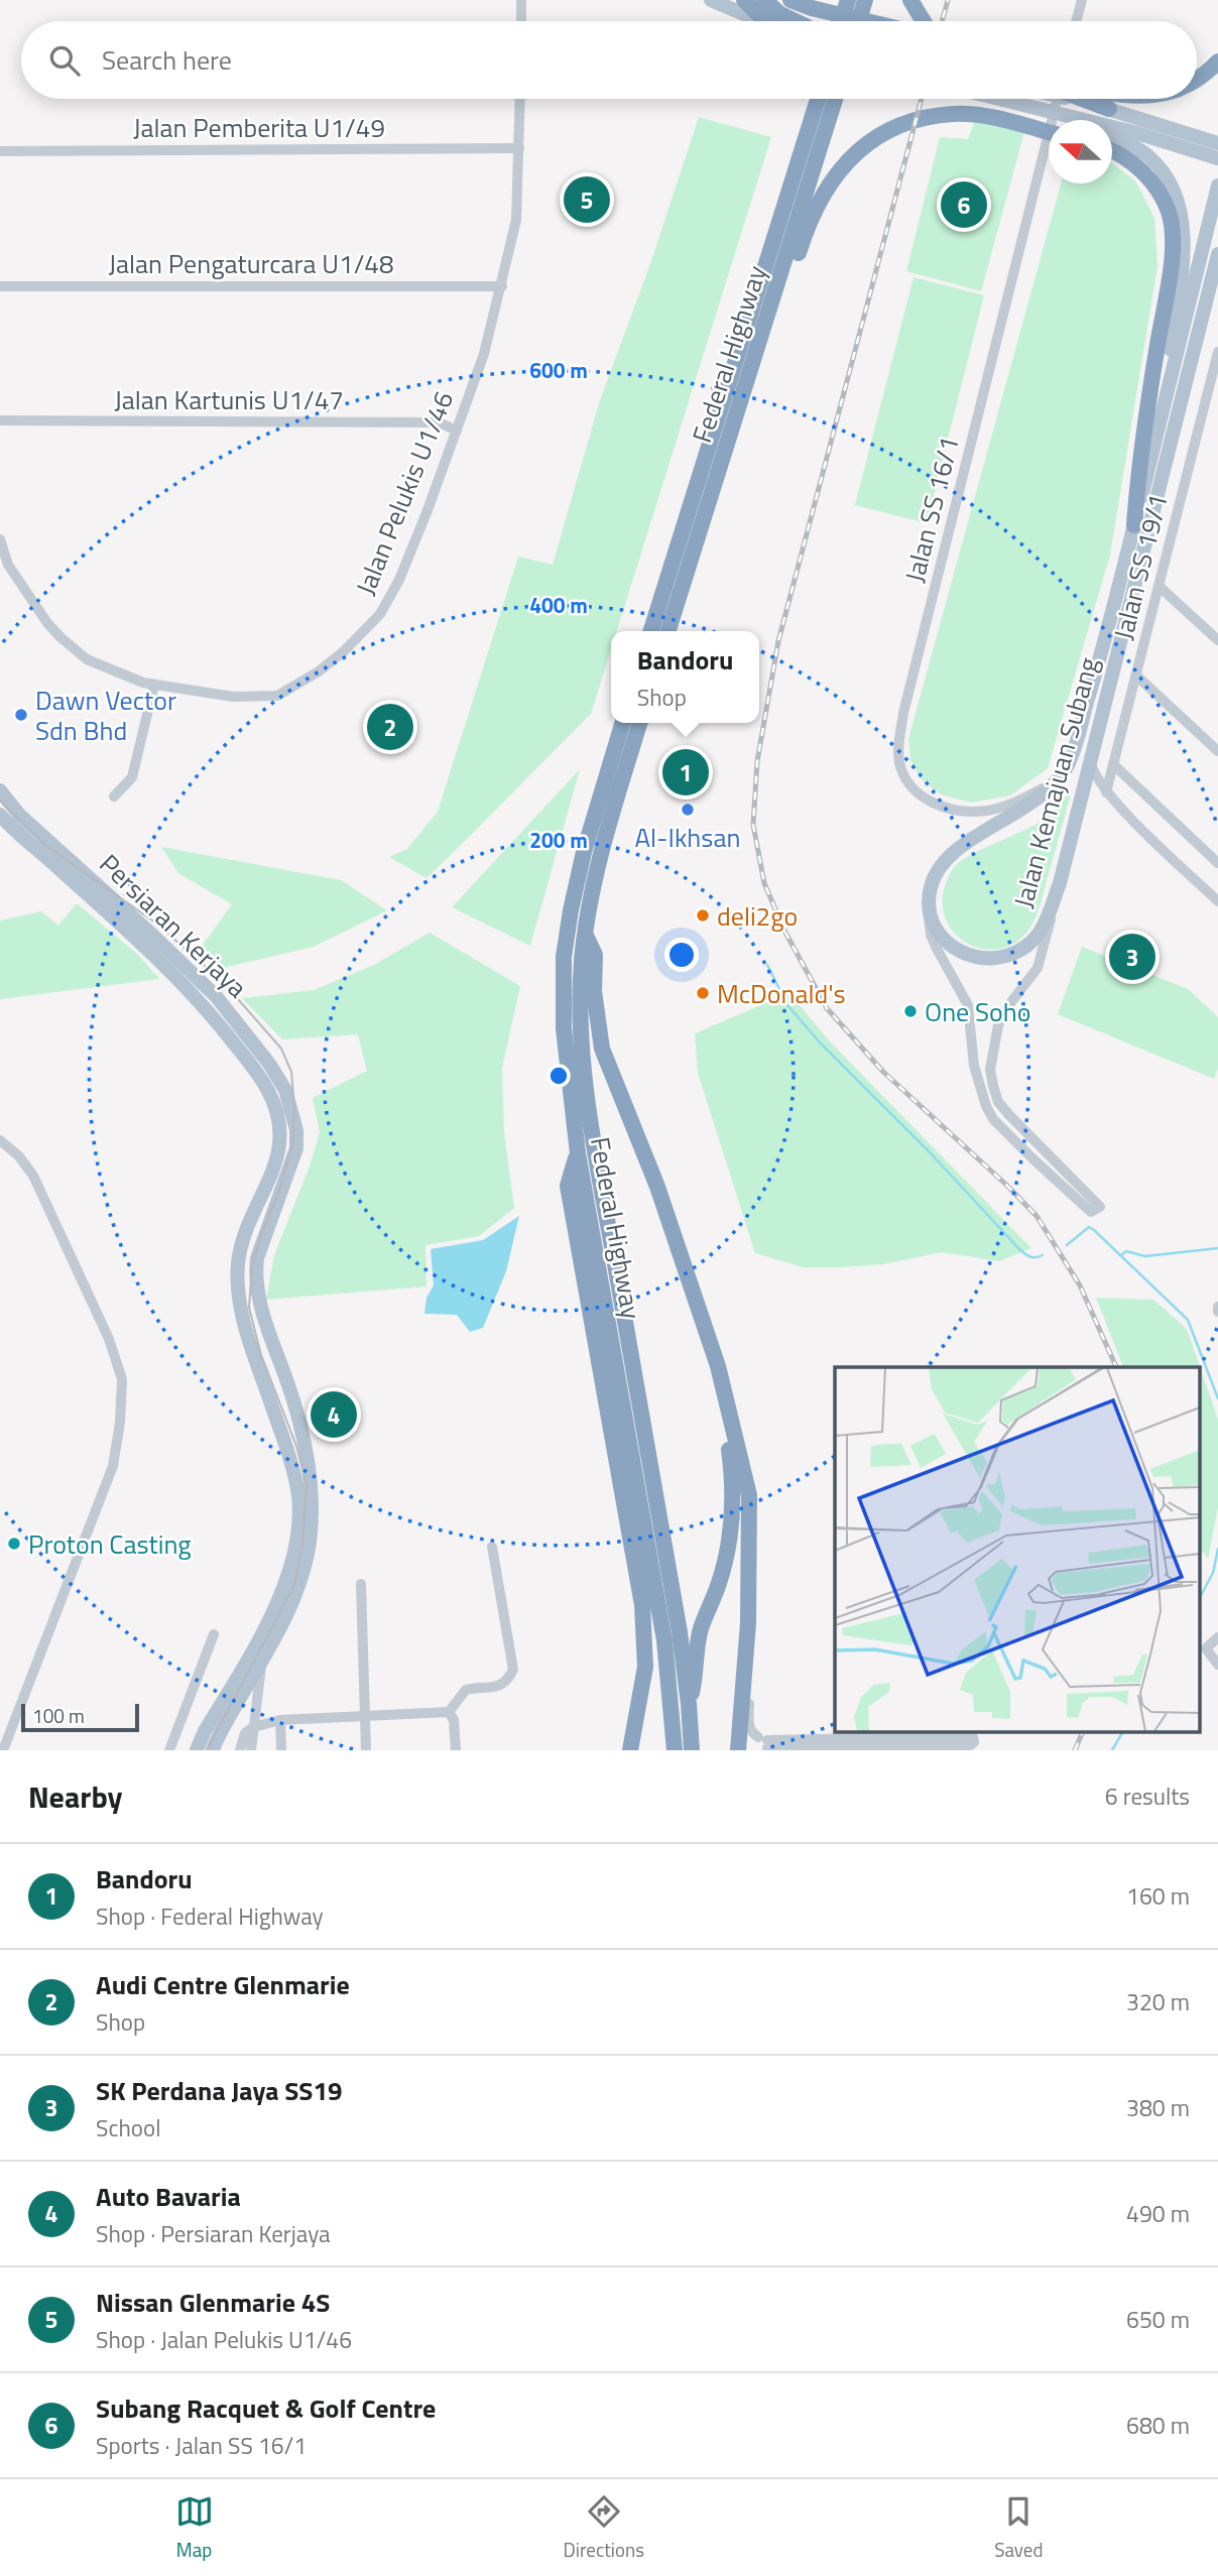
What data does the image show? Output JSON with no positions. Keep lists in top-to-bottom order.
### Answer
{
  "streets": {
    "highway": ["Federal Highway"],
    "main road": ["Jalan Kemajuan Subang", "Persiaran Kerjaya"],
    "street": [
      "Jalan Pemberita U1/49",
      "Jalan Pengaturcara U1/48",
      "Jalan Kartunis U1/47",
      "Jalan Pelukis U1/46",
      "Jalan SS 16/1",
      "Jalan SS 19/1"
    ]
  },
  "crossings": [
    ["Jalan Pemberita U1/49", "Jalan Pelukis U1/46"],
    ["Jalan Pengaturcara U1/48", "Jalan Pelukis U1/46"],
    ["Jalan Kartunis U1/47", "Jalan Pelukis U1/46"],
    ["Jalan SS 16/1", "Jalan Kemajuan Subang"]
  ],
  "places": [
    "Dawn Vector Sdn Bhd",
    "Al-Ikhsan",
    "deli2go",
    "McDonald's",
    "One Soho",
    "Proton Casting"
  ],
  "scale_bar": "100 m",
  "north": "left",
  "page": {
    "search": "Search here",
    "pins": [
      "5",
      "6",
      "2",
      "1",
      "3",
      "4"
    ],
    "popup": ["Bandoru", "Shop"],
    "scale": "100 m",
    "heading": ["Nearby", "6 results"],
    "list": [
      {
        "mark": "1",
        "name": "Bandoru",
        "note": "Shop · Federal Highway",
        "value": "160 m"
      },
      {
        "mark": "2",
        "name": "Audi Centre Glenmarie",
        "note": "Shop",
        "value": "320 m"
      },
      {
        "mark": "3",
        "name": "SK Perdana Jaya SS19",
        "note": "School",
        "value": "380 m"
      },
      {
        "mark": "4",
        "name": "Auto Bavaria",
        "note": "Shop · Persiaran Kerjaya",
        "value": "490 m"
      },
      {
        "mark": "5",
        "name": "Nissan Glenmarie 4S",
        "note": "Shop · Jalan Pelukis U1/46",
        "value": "650 m"
      },
      {
        "mark": "6",
        "name": "Subang Racquet & Golf Centre",
        "note": "Sports · Jalan SS 16/1",
        "value": "680 m"
      }
    ],
    "nav": ["Map", "Directions", "Saved"]
  },
  "rings": ["600 m", "400 m", "200 m"]
}
